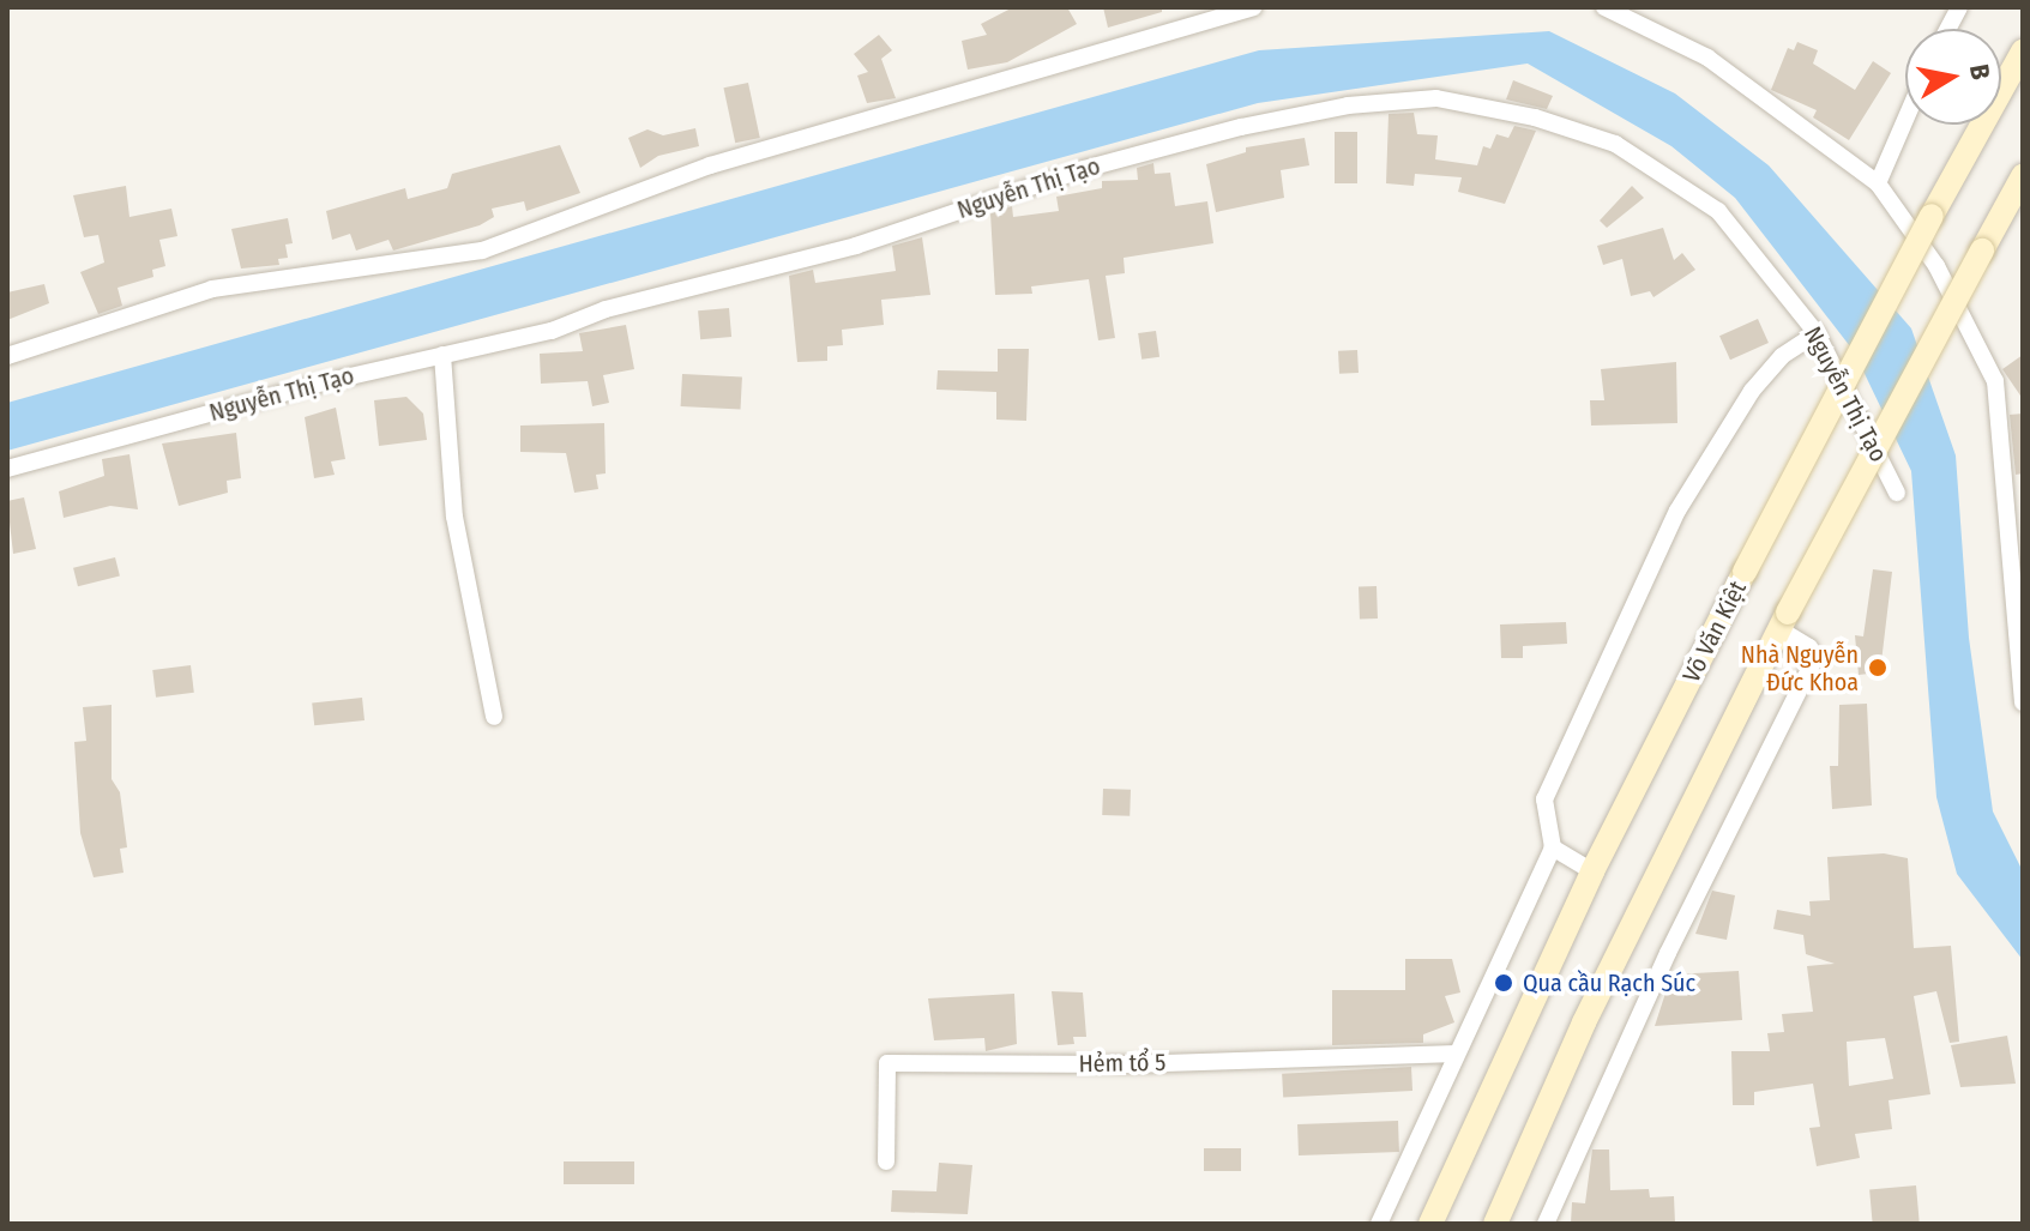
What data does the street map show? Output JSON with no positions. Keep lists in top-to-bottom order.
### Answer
{
  "streets": {
    "main road": ["Võ Văn Kiệt"],
    "street": ["Nguyễn Thị Tạo", "Hẻm tổ 5"]
  },
  "places": ["Nhà Nguyễn Đức Khoa", "Qua cầu Rạch Súc"],
  "north": "right"
}
